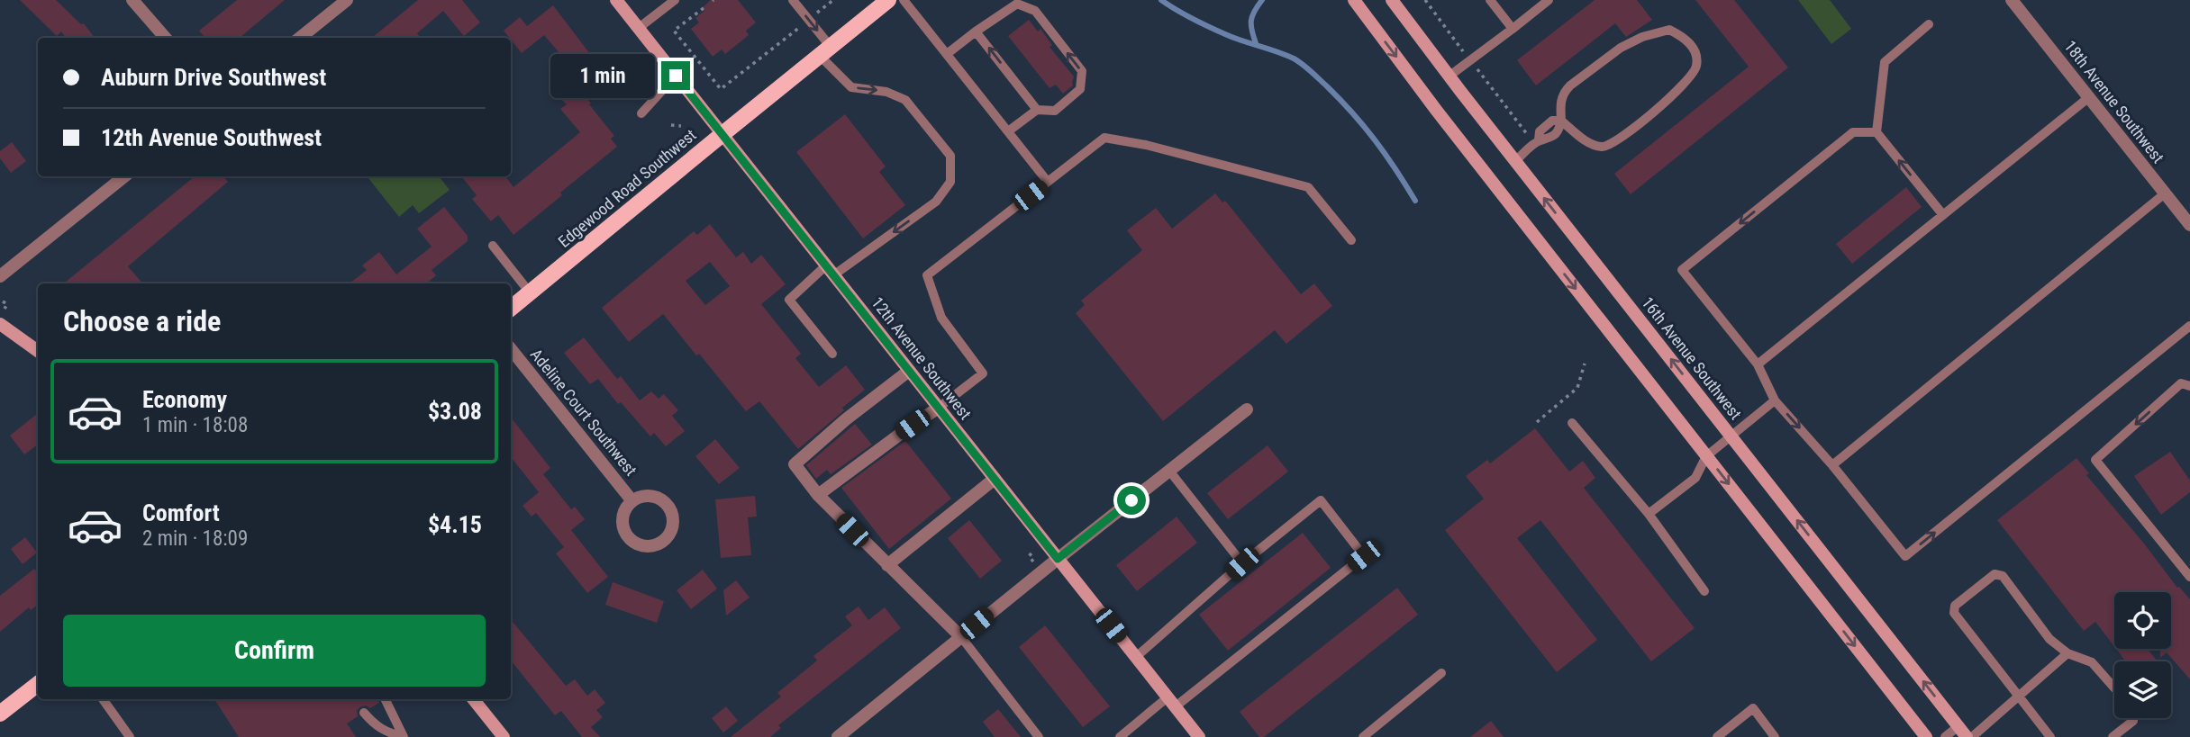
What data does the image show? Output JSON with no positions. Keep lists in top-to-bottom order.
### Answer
{
  "streets": {
    "main road": ["Edgewood Road Southwest", "12th Avenue Southwest", "16th Avenue Southwest"],
    "street": ["18th Avenue Southwest", "Adeline Court Southwest"]
  },
  "crossings": [
    ["Edgewood Road Southwest", "12th Avenue Southwest"]
  ],
  "page": {
    "banner": ["Auburn Drive Southwest", "12th Avenue Southwest"],
    "bubble": "1 min",
    "heading": "Choose a ride",
    "list": [
      {
        "name": "Economy",
        "note": "1 min · 18:08",
        "value": "$3.08"
      },
      {
        "name": "Comfort",
        "note": "2 min · 18:09",
        "value": "$4.15"
      }
    ],
    "buttons": "Confirm"
  }
}
